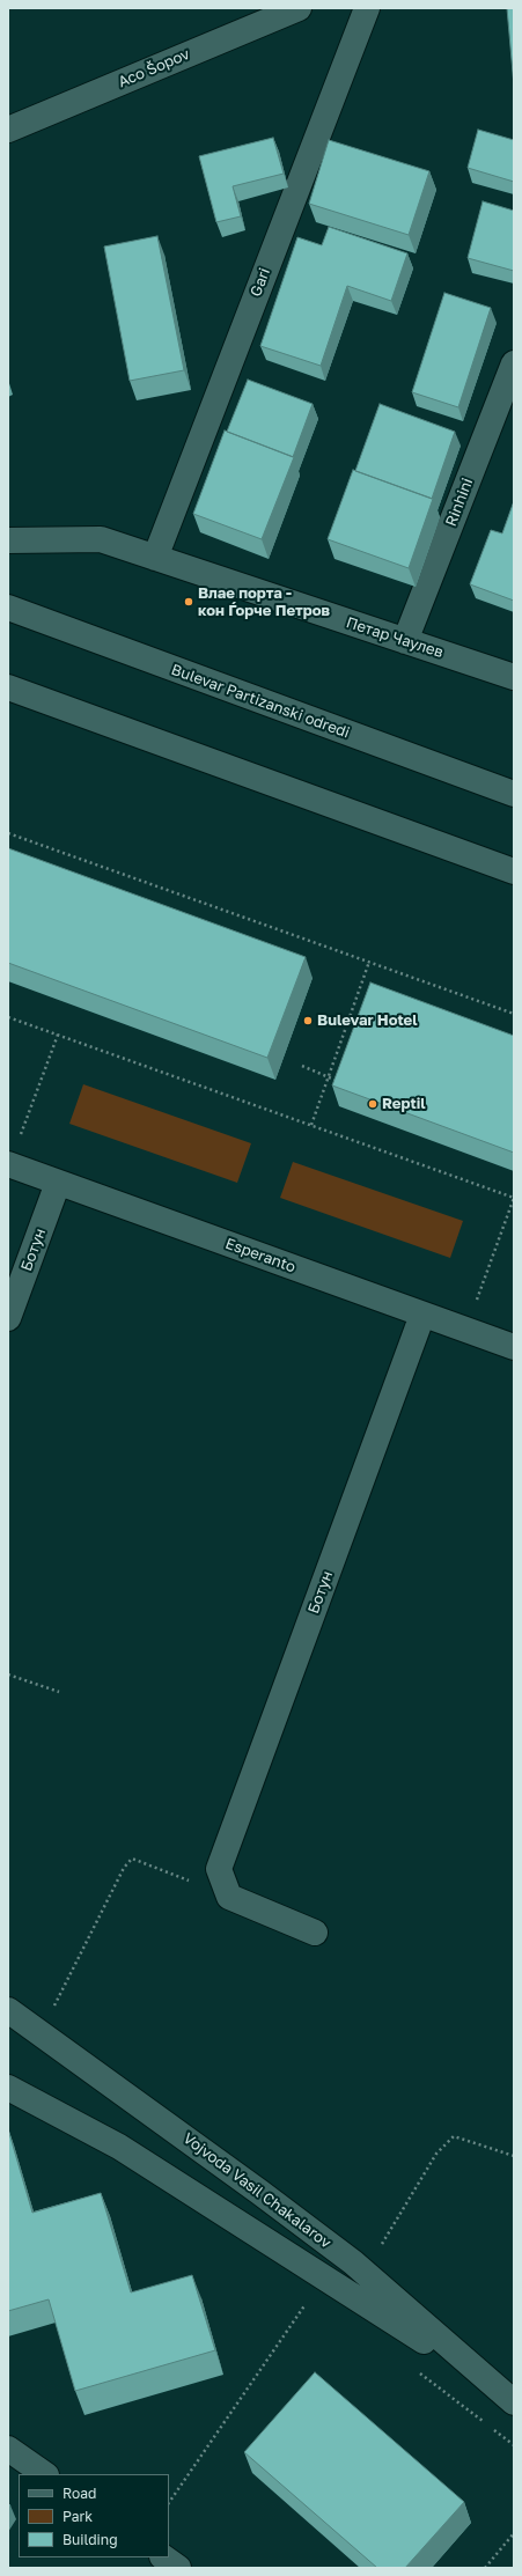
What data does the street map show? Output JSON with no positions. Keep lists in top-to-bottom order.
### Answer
{
  "streets": {
    "street": [
      "Aco Šopov",
      "Gari",
      "Rinhini",
      "Петар Чаулев",
      "Bulevar Partizanski odredi",
      "Ботун",
      "Esperanto",
      "Vojvoda Vasil Chakalarov"
    ]
  },
  "crossings": [
    ["Gari", "Петар Чаулев"],
    ["Rinhini", "Петар Чаулев"],
    ["Ботун", "Esperanto"]
  ],
  "places": ["Влае порта - кон Ѓорче Петров", "Bulevar Hotel", "Reptil"],
  "legend": ["Road", "Park", "Building"]
}
